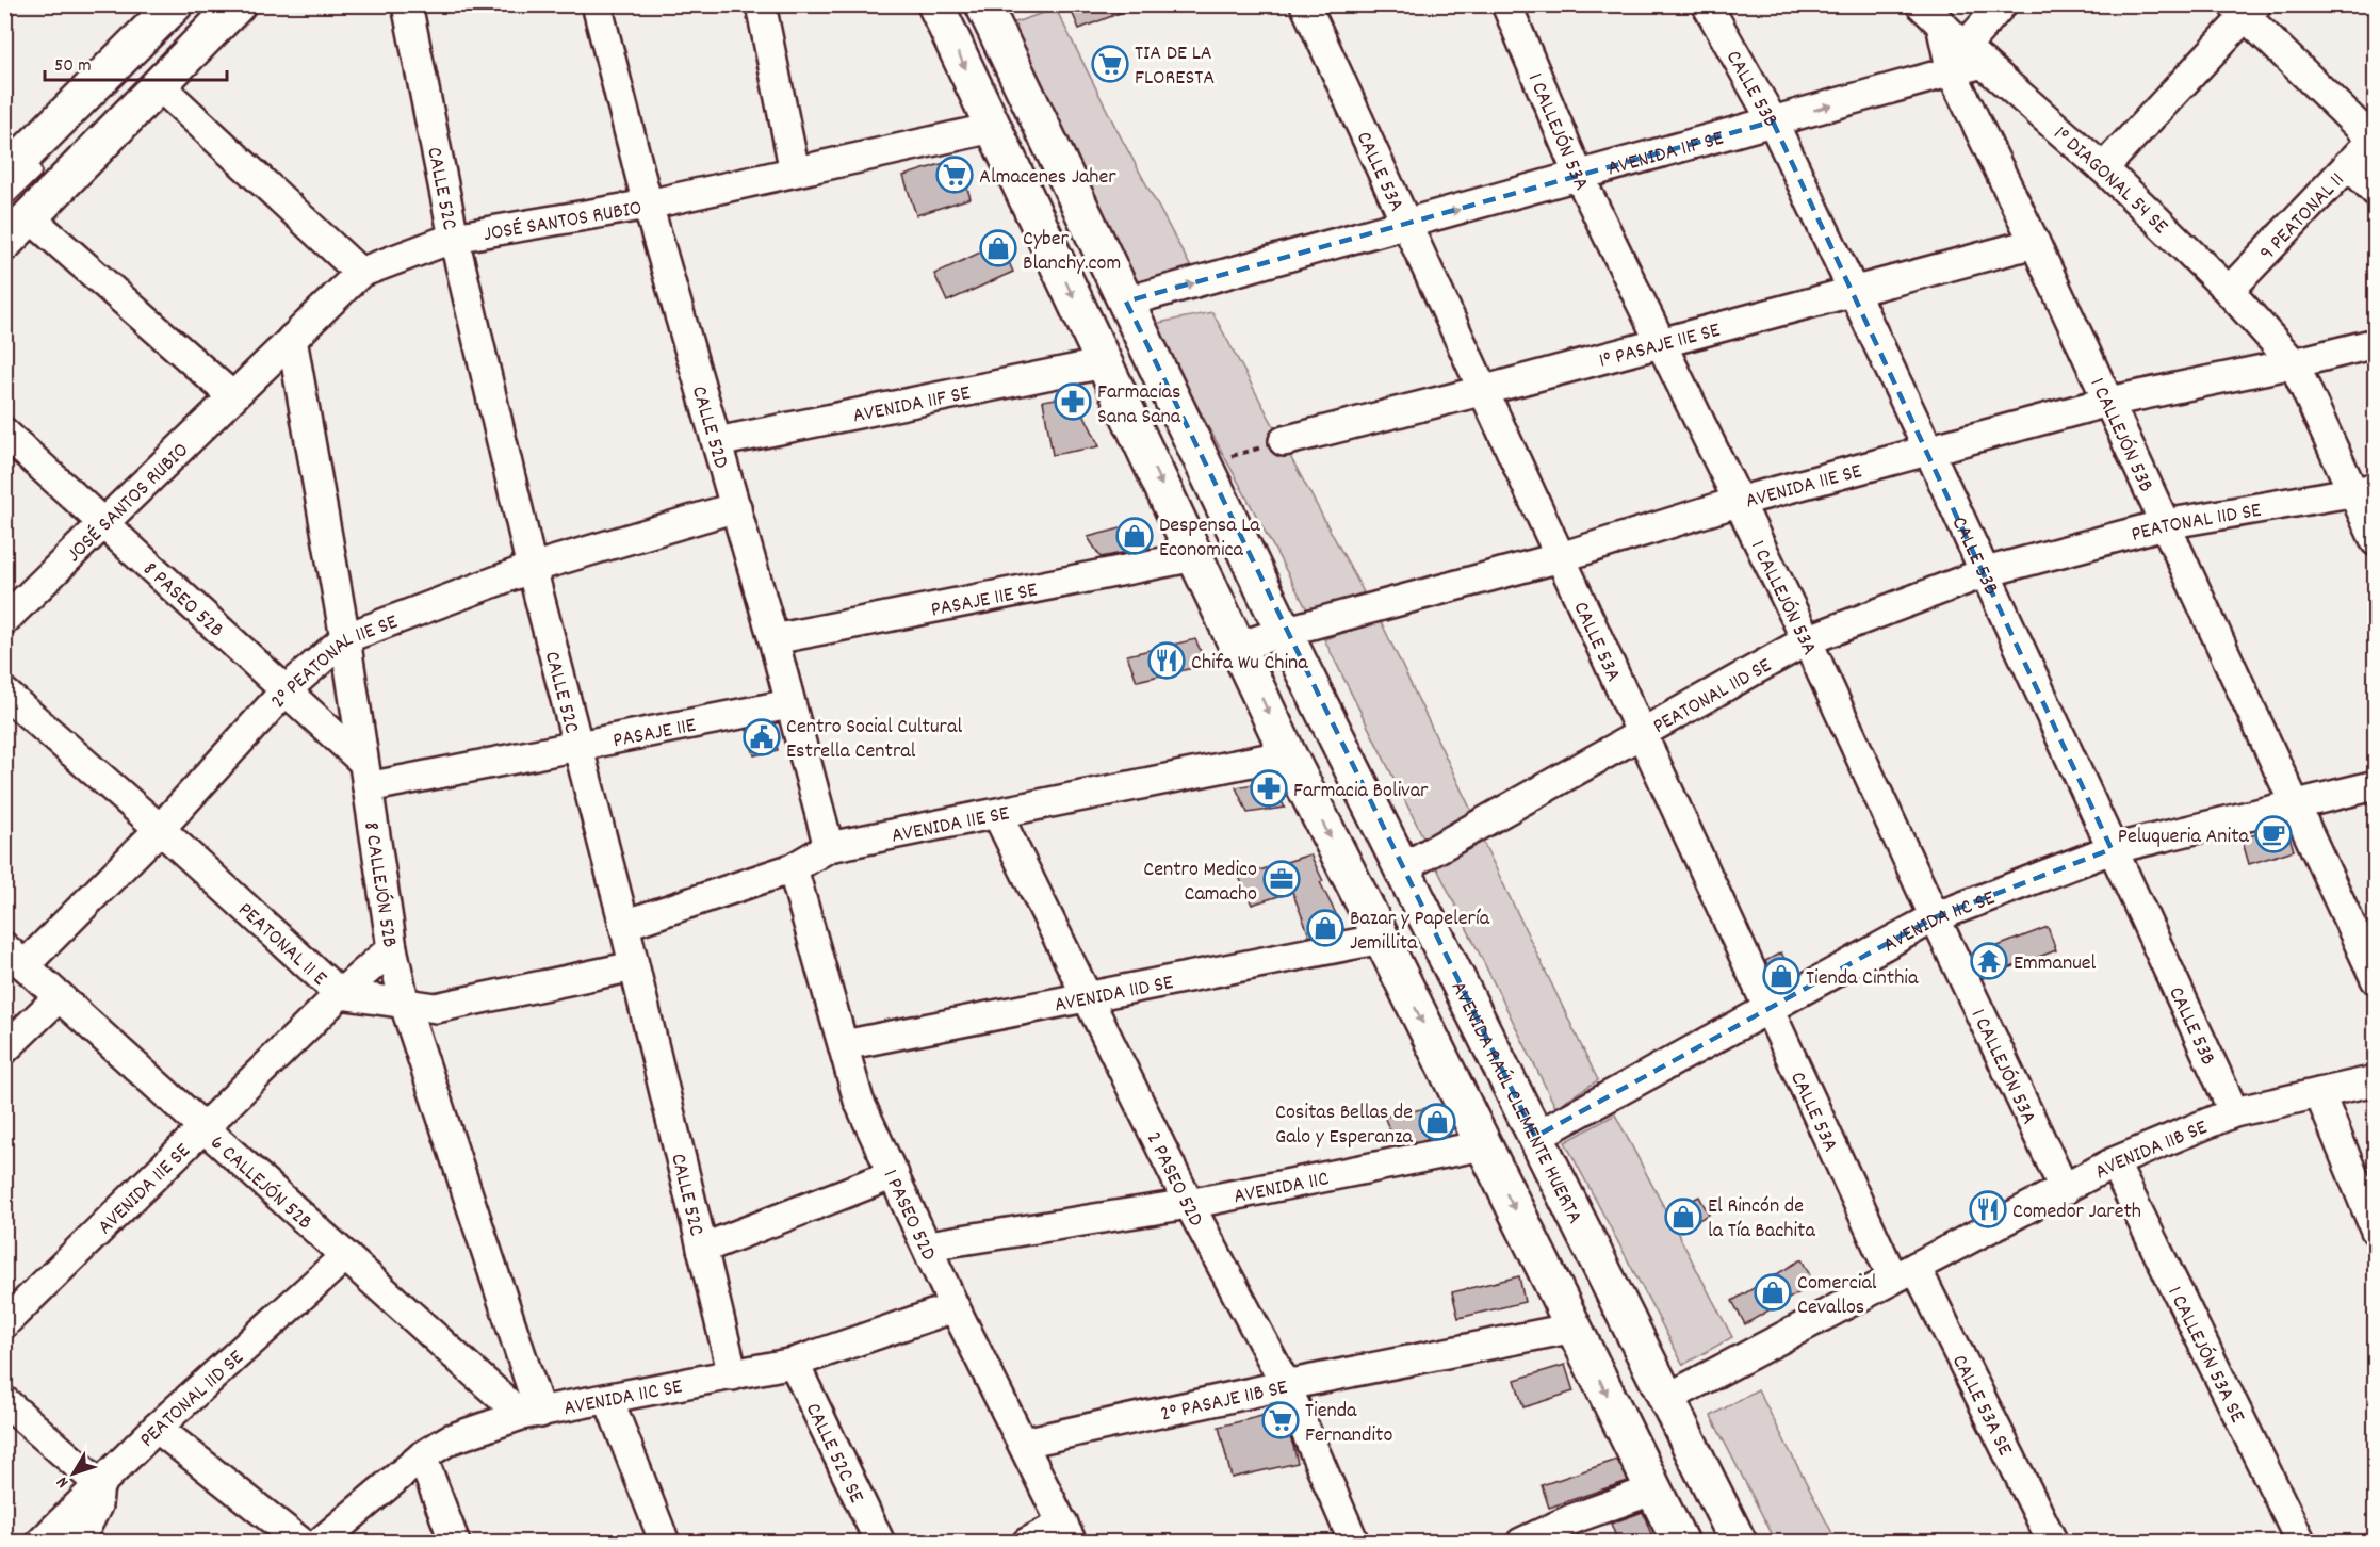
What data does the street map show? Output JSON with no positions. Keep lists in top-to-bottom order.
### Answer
{
  "streets": {
    "main road": ["AVENIDA RAÚL CLEMENTE HUERTA"],
    "street": [
      "CALLE 53B",
      "1 CALLEJÓN 53A",
      "AVENIDA 11F SE",
      "CALLE 53A",
      "1° DIAGONAL 54 SE",
      "CALLE 52C",
      "9 PEATONAL 11",
      "JOSÉ SANTOS RUBIO",
      "1° PASAJE 11E SE",
      "CALLE 52D",
      "1 CALLEJÓN 53B",
      "AVENIDA 11E SE",
      "PEATONAL 11D SE",
      "8 PASEO 52B",
      "PASAJE 11E SE",
      "2° PEATONAL 11E SE",
      "PASAJE 11E",
      "8 CALLEJÓN 52B",
      "AVENIDA 11C SE",
      "PEATONAL 11 E",
      "AVENIDA 11D SE",
      "AVENIDA 11B SE",
      "2 PASEO 52D",
      "6 CALLEJÓN 52B",
      "AVENIDA 11C",
      "1 PASEO 52D",
      "1 CALLEJÓN 53A SE",
      "2° PASAJE 11B SE",
      "CALLE 53A SE",
      "CALLE 52C SE"
    ]
  },
  "crossings": [
    ["CALLE 53B", "AVENIDA 11F SE"],
    ["CALLE 53B", "1° PASAJE 11E SE"],
    ["CALLE 53B", "AVENIDA 11E SE"],
    ["CALLE 53B", "PEATONAL 11D SE"],
    ["CALLE 53B", "AVENIDA 11C SE"],
    ["CALLE 53B", "AVENIDA 11B SE"],
    ["1 CALLEJÓN 53A", "AVENIDA 11F SE"],
    ["1 CALLEJÓN 53A", "1° PASAJE 11E SE"],
    ["1 CALLEJÓN 53A", "AVENIDA 11E SE"],
    ["1 CALLEJÓN 53A", "PEATONAL 11D SE"],
    ["1 CALLEJÓN 53A", "AVENIDA 11C SE"],
    ["1 CALLEJÓN 53A", "AVENIDA 11B SE"],
    ["AVENIDA 11F SE", "CALLE 53A"],
    ["AVENIDA 11F SE", "1° DIAGONAL 54 SE"],
    ["AVENIDA 11F SE", "CALLE 52D"],
    ["AVENIDA 11F SE", "1 CALLEJÓN 53B"],
    ["AVENIDA 11F SE", "AVENIDA RAÚL CLEMENTE HUERTA"],
    ["CALLE 53A", "1° PASAJE 11E SE"],
    ["CALLE 53A", "AVENIDA 11E SE"],
    ["CALLE 53A", "PEATONAL 11D SE"],
    ["CALLE 53A", "AVENIDA 11C SE"],
    ["CALLE 53A", "AVENIDA 11B SE"],
    ["CALLE 53A", "CALLE 53A SE"],
    ["1° DIAGONAL 54 SE", "9 PEATONAL 11"],
    ["1° DIAGONAL 54 SE", "1 CALLEJÓN 53B"],
    ["1° DIAGONAL 54 SE", "AVENIDA 11E SE"],
    ["1° DIAGONAL 54 SE", "PEATONAL 11D SE"],
    ["CALLE 52C", "JOSÉ SANTOS RUBIO"],
    ["CALLE 52C", "AVENIDA 11E SE"],
    ["CALLE 52C", "2° PEATONAL 11E SE"],
    ["CALLE 52C", "PASAJE 11E"],
    ["CALLE 52C", "AVENIDA 11C SE"],
    ["CALLE 52C", "PEATONAL 11 E"],
    ["JOSÉ SANTOS RUBIO", "CALLE 52D"],
    ["JOSÉ SANTOS RUBIO", "8 PASEO 52B"],
    ["JOSÉ SANTOS RUBIO", "8 CALLEJÓN 52B"],
    ["1° PASAJE 11E SE", "1 CALLEJÓN 53B"],
    ["CALLE 52D", "AVENIDA 11E SE"],
    ["CALLE 52D", "PASAJE 11E SE"],
    ["CALLE 52D", "2° PEATONAL 11E SE"],
    ["CALLE 52D", "PASAJE 11E"],
    ["1 CALLEJÓN 53B", "AVENIDA 11E SE"],
    ["1 CALLEJÓN 53B", "PEATONAL 11D SE"],
    ["1 CALLEJÓN 53B", "AVENIDA 11C SE"],
    ["AVENIDA 11E SE", "8 CALLEJÓN 52B"],
    ["AVENIDA 11E SE", "PEATONAL 11 E"],
    ["AVENIDA 11E SE", "AVENIDA RAÚL CLEMENTE HUERTA"],
    ["AVENIDA 11E SE", "2 PASEO 52D"],
    ["AVENIDA 11E SE", "6 CALLEJÓN 52B"],
    ["AVENIDA 11E SE", "1 PASEO 52D"],
    ["PEATONAL 11D SE", "AVENIDA RAÚL CLEMENTE HUERTA"],
    ["PEATONAL 11D SE", "6 CALLEJÓN 52B"],
    ["8 PASEO 52B", "2° PEATONAL 11E SE"],
    ["8 PASEO 52B", "PASAJE 11E"],
    ["8 PASEO 52B", "8 CALLEJÓN 52B"],
    ["2° PEATONAL 11E SE", "8 CALLEJÓN 52B"],
    ["2° PEATONAL 11E SE", "PEATONAL 11 E"],
    ["2° PEATONAL 11E SE", "6 CALLEJÓN 52B"],
    ["PASAJE 11E", "8 CALLEJÓN 52B"],
    ["8 CALLEJÓN 52B", "AVENIDA 11C SE"],
    ["8 CALLEJÓN 52B", "PEATONAL 11 E"],
    ["8 CALLEJÓN 52B", "6 CALLEJÓN 52B"],
    ["AVENIDA 11C SE", "AVENIDA RAÚL CLEMENTE HUERTA"],
    ["AVENIDA 11C SE", "6 CALLEJÓN 52B"],
    ["AVENIDA 11C SE", "1 PASEO 52D"],
    ["AVENIDA 11C SE", "CALLE 52C SE"],
    ["AVENIDA 11D SE", "2 PASEO 52D"],
    ["AVENIDA 11D SE", "1 PASEO 52D"],
    ["AVENIDA RAÚL CLEMENTE HUERTA", "AVENIDA 11B SE"],
    ["AVENIDA 11B SE", "1 CALLEJÓN 53A SE"],
    ["AVENIDA 11B SE", "CALLE 53A SE"],
    ["2 PASEO 52D", "AVENIDA 11C"],
    ["2 PASEO 52D", "2° PASAJE 11B SE"],
    ["AVENIDA 11C", "1 PASEO 52D"],
    ["1 PASEO 52D", "2° PASAJE 11B SE"]
  ],
  "one_way": ["AVENIDA 11F SE"],
  "places": {
    "supermarket": ["TIA DE LA FLORESTA", "Almacenes Jaher", "Tienda Fernandito"],
    "shop": [
      "Cyber Blanchy.com",
      "Despensa La Economica",
      "Bazar y Papelería Jemillita",
      "Tienda Cinthia",
      "Cositas Bellas de Galo y Esperanza",
      "El Rincón de la Tía Bachita",
      "Comercial Cevallos"
    ],
    "pharmacy": ["Farmacias Sana Sana", "Farmacia Bolivar"],
    "restaurant": ["Chifa Wu China", "Comedor Jareth"],
    "public building": ["Centro Social Cultural Estrella Central"],
    "cafe": ["Peluqueria Anita"],
    "office": ["Centro Medico Camacho"],
    "temple": ["Emmanuel"]
  },
  "scale_bar": "50 m",
  "north": "bottom left"
}
